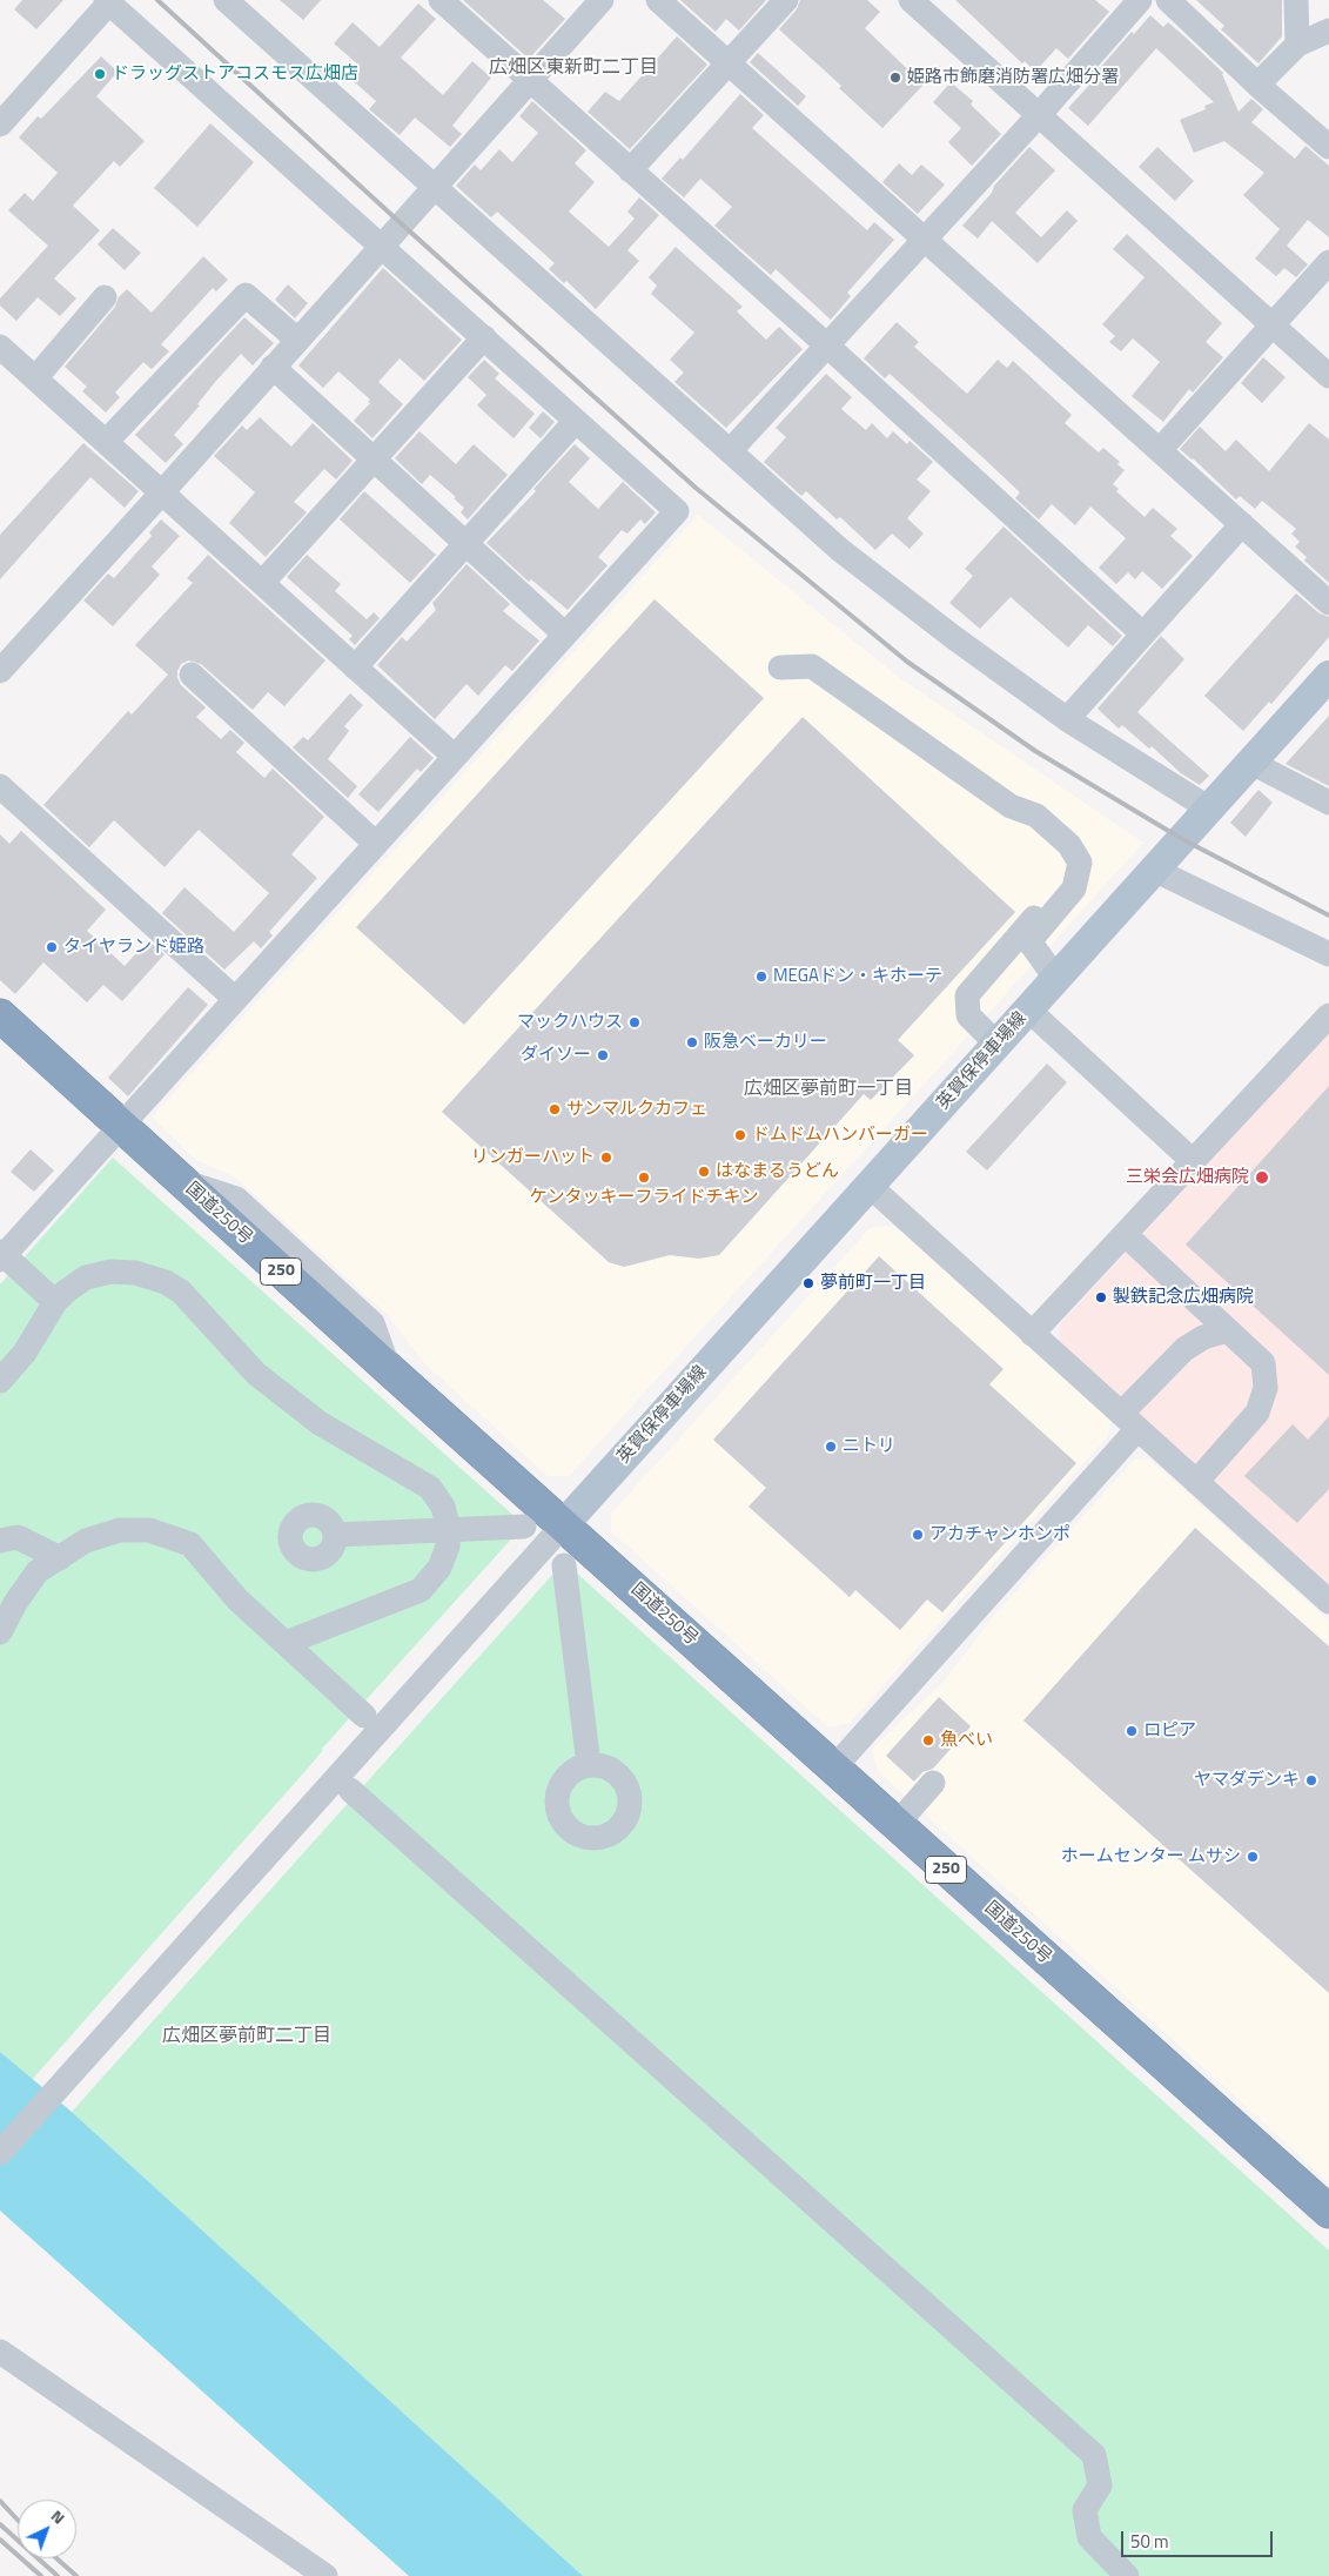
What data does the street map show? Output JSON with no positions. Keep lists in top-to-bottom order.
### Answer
{
  "streets": {
    "highway": ["国道250号", "250"],
    "main road": ["英賀保停車場線"]
  },
  "crossings": [
    ["英賀保停車場線", "国道250号"]
  ],
  "districts": ["広畑区東新町二丁目", "広畑区夢前町一丁目", "広畑区夢前町二丁目"],
  "places": [
    "ドラッグストアコスモス広畑店",
    "姫路市飾磨消防署広畑分署",
    "タイヤランド姫路",
    "MEGAドン・キホーテ",
    "マックハウス",
    "阪急ベーカリー",
    "ダイソー",
    "サンマルクカフェ",
    "ドムドムハンバーガー",
    "リンガーハット",
    "はなまるうどん",
    "ケンタッキーフライドチキン",
    "三栄会広畑病院",
    "夢前町一丁目",
    "製鉄記念広畑病院",
    "ニトリ",
    "アカチャンホンポ",
    "ロピア",
    "魚べい",
    "ヤマダデンキ",
    "ホームセンター ムサシ"
  ],
  "scale_bar": "50 m",
  "north": "top right"
}
